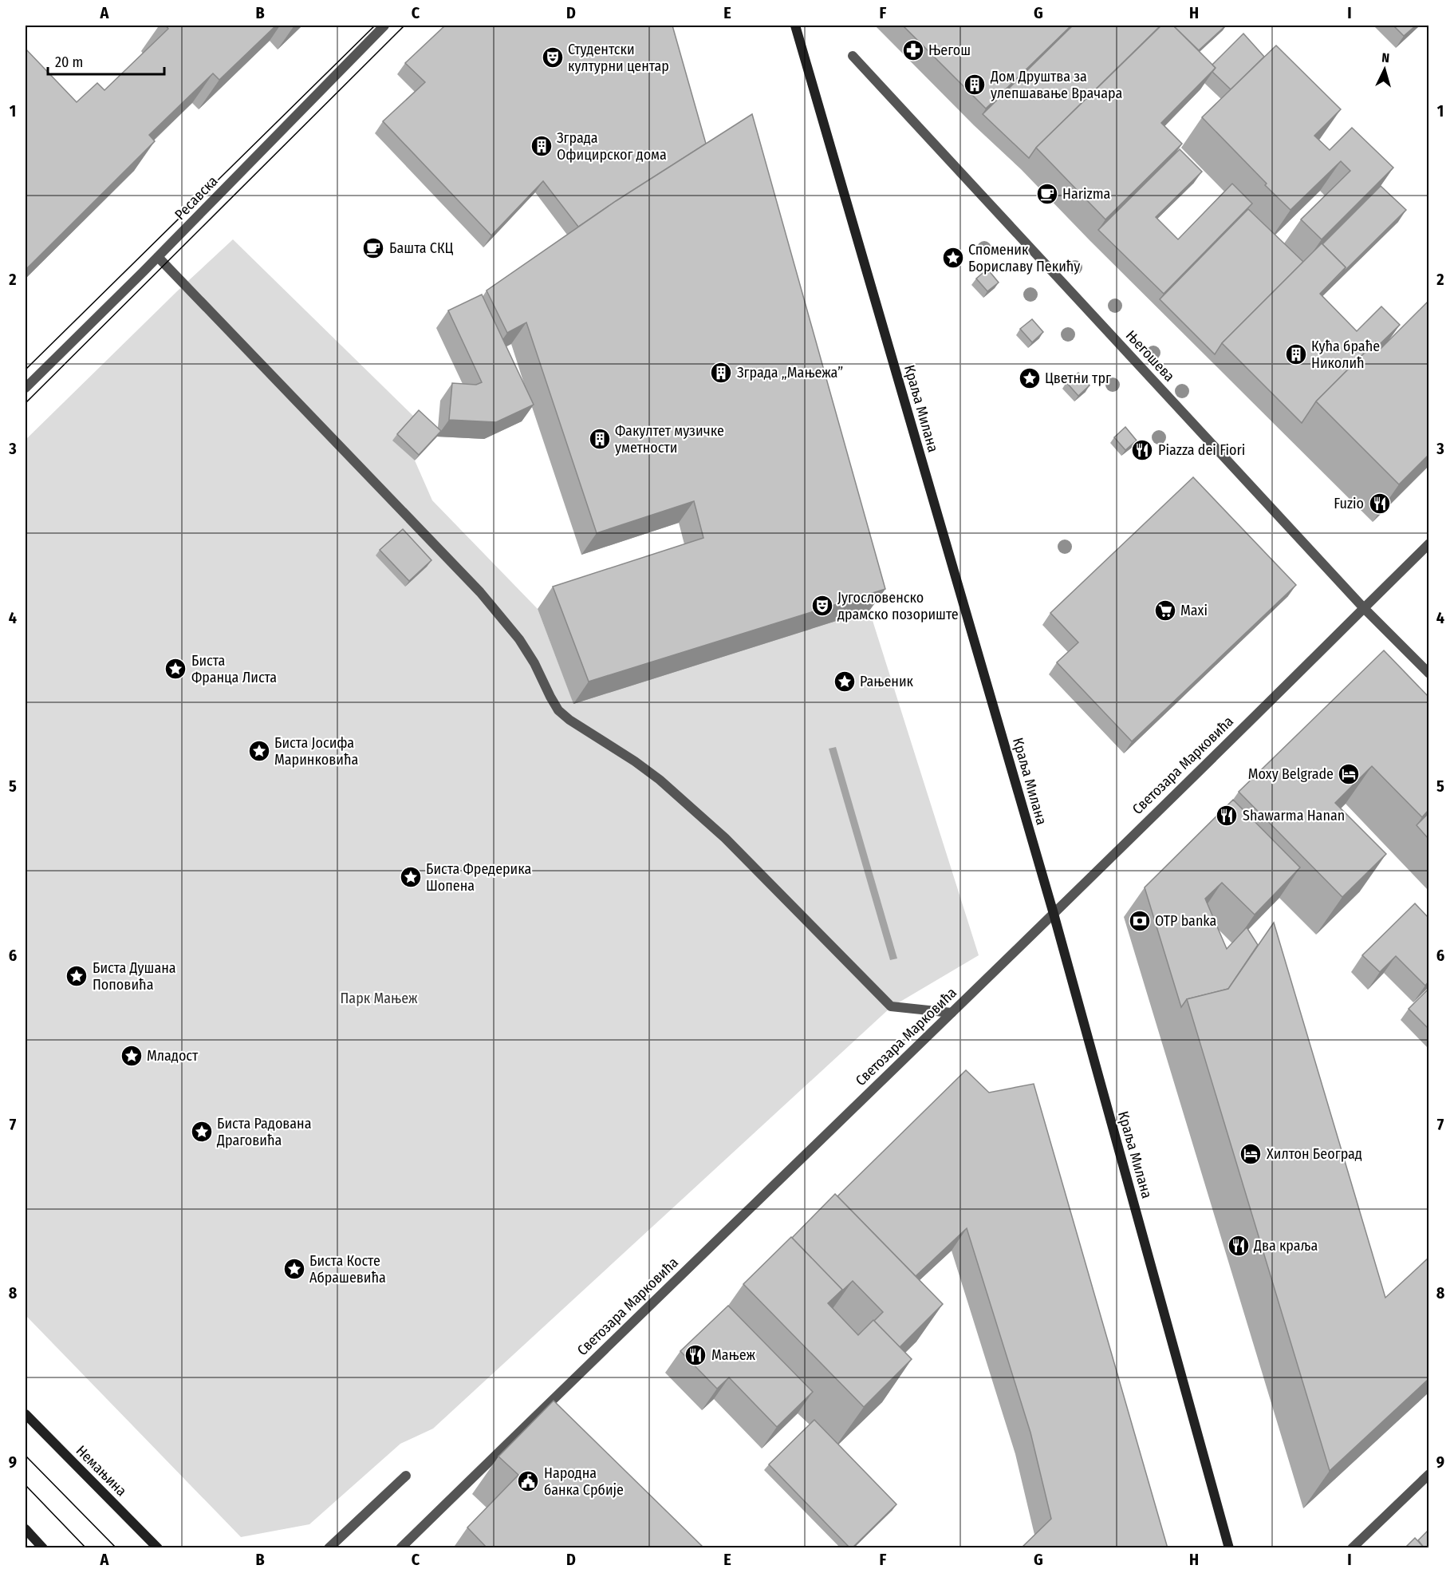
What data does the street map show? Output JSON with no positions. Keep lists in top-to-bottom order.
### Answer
{
  "streets": {
    "main road": ["Краља Милана", "Немањина"],
    "street": ["Ресавска", "Његошева", "Светозара Марковића"]
  },
  "crossings": [
    ["Његошева", "Светозара Марковића"],
    ["Краља Милана", "Светозара Марковића"]
  ],
  "parks": ["Парк Мањеж"],
  "places": {
    "pharmacy": ["Његош"],
    "theatre": ["Студентски културни центар", "Југословенско драмско позориште"],
    "building": [
      "Дом Друштва за улепшавање Врачара",
      "Зграда Официрског дома",
      "Кућа браће Николић",
      "Зграда „Мањежа”",
      "Факултет музичке уметности"
    ],
    "cafe": ["Harizma", "Башта СКЦ"],
    "place": [
      "Споменик Бориславу Пекићу",
      "Цветни трг",
      "Биста Франца Листа",
      "Рањеник",
      "Биста Јосифа Маринковића",
      "Биста Фредерика Шопена",
      "Биста Душана Поповића",
      "Младост",
      "Биста Радована Драговића",
      "Биста Косте Абрашевића"
    ],
    "restaurant": [
      "Piazza dei Fiori",
      "Fuzio",
      "Shawarma Hanan",
      "Два краља",
      "Мањеж"
    ],
    "supermarket": ["Maxi"],
    "hotel": ["Moxy Belgrade", "Хилтон Београд"],
    "bank": ["OTP banka"],
    "public building": ["Народна банка Србије"]
  },
  "scale_bar": "20 m",
  "north": "top",
  "grid": {
    "columns": [
      "A",
      "B",
      "C",
      "D",
      "E",
      "F",
      "G",
      "H",
      "I"
    ],
    "rows": [
      "1",
      "2",
      "3",
      "4",
      "5",
      "6",
      "7",
      "8",
      "9"
    ]
  }
}
